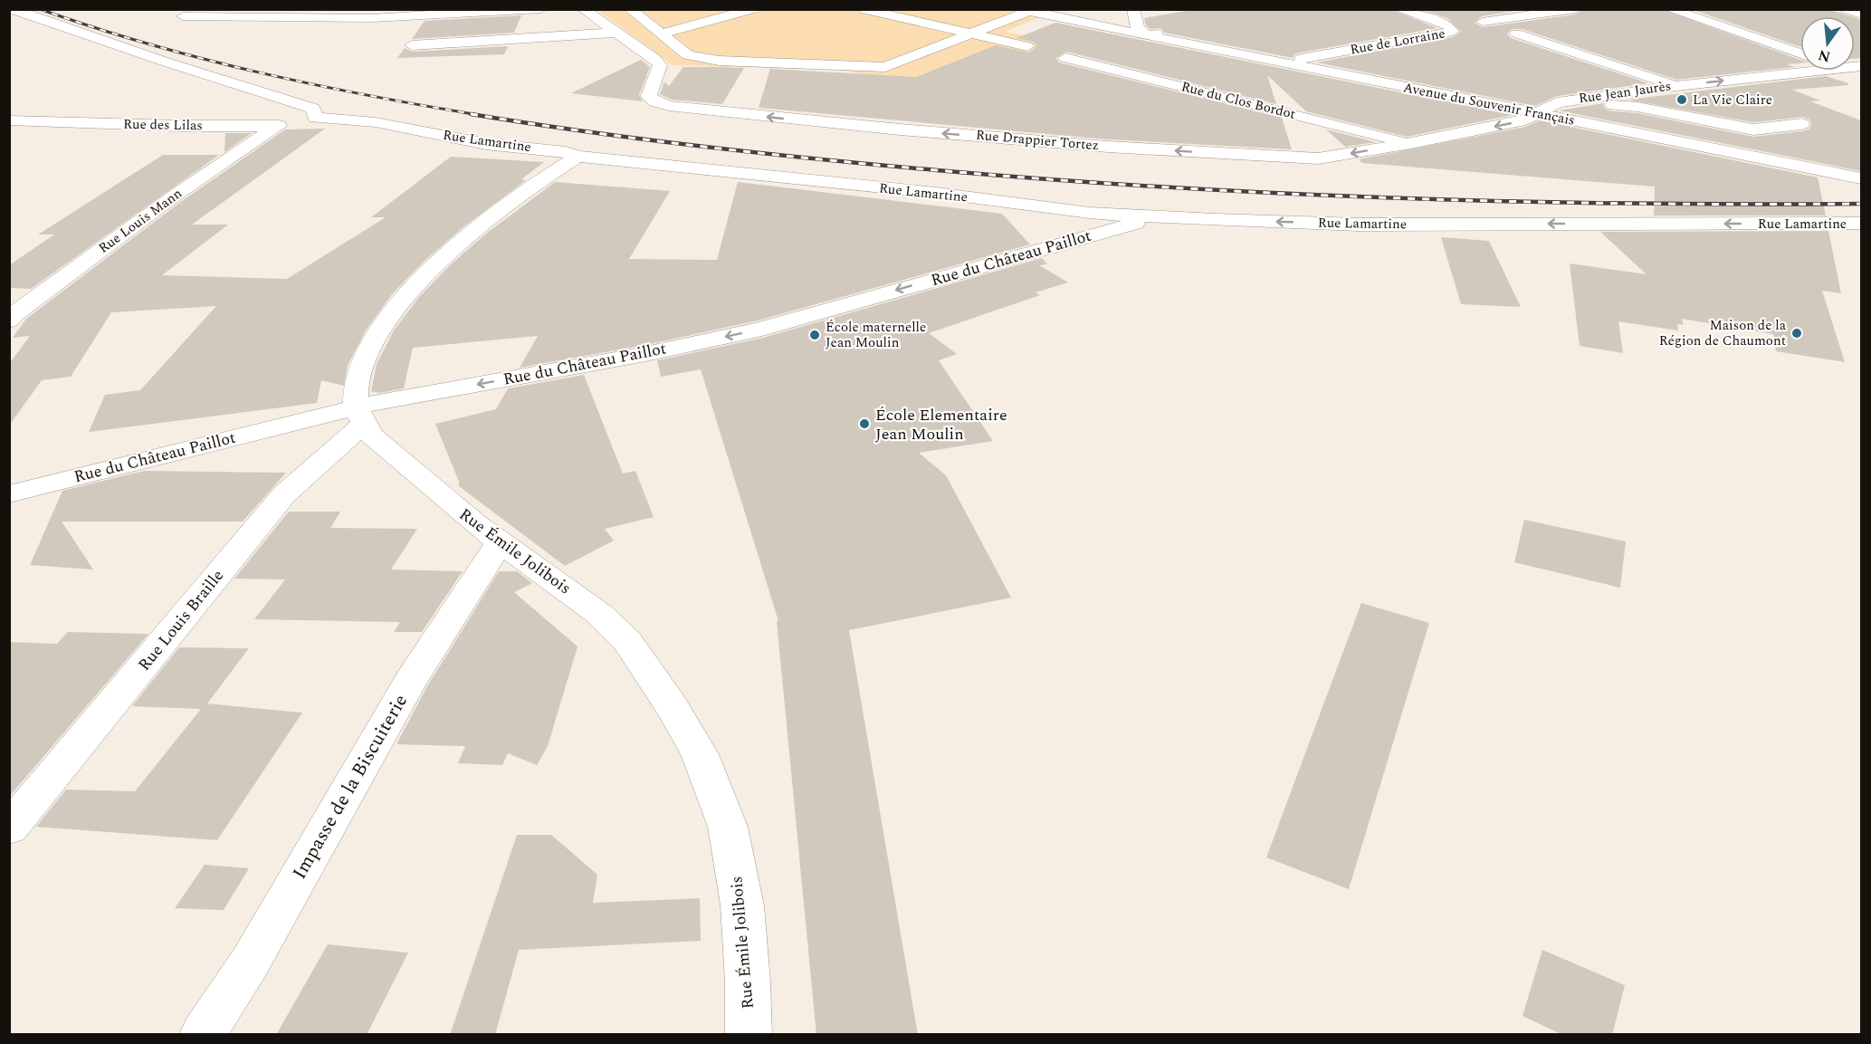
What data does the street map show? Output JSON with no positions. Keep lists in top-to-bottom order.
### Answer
{
  "streets": {
    "street": [
      "Rue de Lorraine",
      "Rue Jean Jaurès",
      "Rue du Clos Bordot",
      "Avenue du Souvenir Français",
      "Rue des Lilas",
      "Rue Drappier Tortez",
      "Rue Lamartine",
      "Rue Louis Mann",
      "Rue du Château Paillot",
      "Rue Émile Jolibois",
      "Rue Louis Braille",
      "Impasse de la Biscuiterie"
    ]
  },
  "crossings": [
    ["Rue de Lorraine", "Avenue du Souvenir Français"],
    ["Rue Jean Jaurès", "Avenue du Souvenir Français"],
    ["Rue Jean Jaurès", "Rue Drappier Tortez"],
    ["Rue du Clos Bordot", "Rue Drappier Tortez"],
    ["Avenue du Souvenir Français", "Rue Drappier Tortez"],
    ["Rue des Lilas", "Rue Lamartine"],
    ["Rue des Lilas", "Rue Louis Mann"],
    ["Rue Lamartine", "Rue Louis Mann"],
    ["Rue Lamartine", "Rue du Château Paillot"],
    ["Rue du Château Paillot", "Rue Émile Jolibois"],
    ["Rue du Château Paillot", "Rue Louis Braille"],
    ["Rue Émile Jolibois", "Rue Louis Braille"],
    ["Rue Émile Jolibois", "Impasse de la Biscuiterie"]
  ],
  "places": [
    "La Vie Claire",
    "Maison de la Région de Chaumont",
    "École maternelle Jean Moulin",
    "École Elementaire Jean Moulin"
  ],
  "north": "bottom"
}
